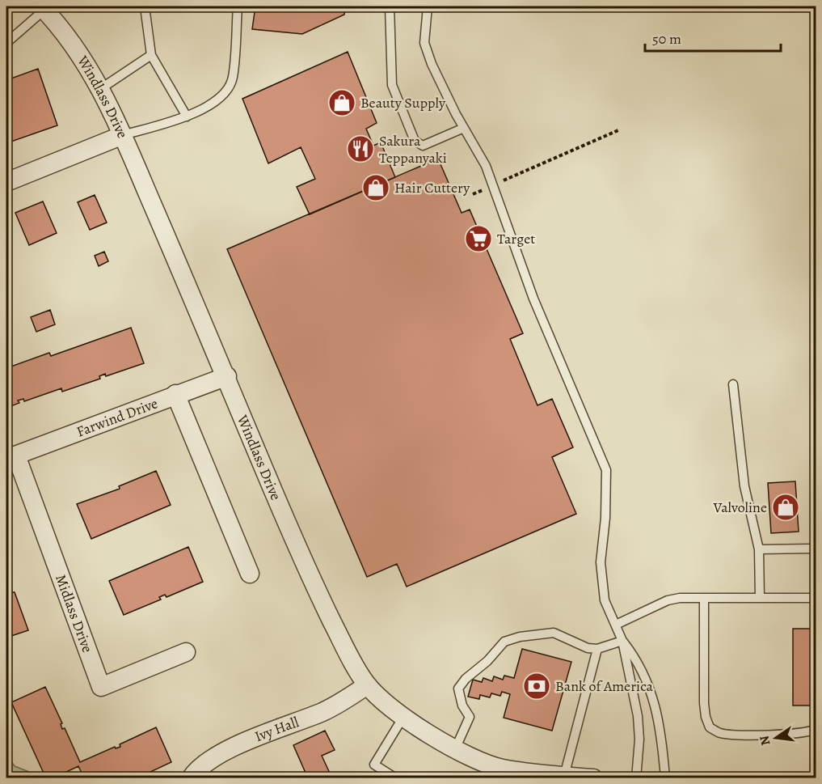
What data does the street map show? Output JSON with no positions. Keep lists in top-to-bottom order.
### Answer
{
  "streets": {
    "street": [
      "Windlass Drive",
      "Farwind Drive",
      "Midlass Drive",
      "Ivy Hall"
    ]
  },
  "crossings": [
    ["Windlass Drive", "Farwind Drive"],
    ["Windlass Drive", "Ivy Hall"],
    ["Farwind Drive", "Midlass Drive"]
  ],
  "places": {
    "shop": ["Beauty Supply", "Hair Cuttery", "Valvoline"],
    "restaurant": ["Sakura Teppanyaki"],
    "supermarket": ["Target"],
    "bank": ["Bank of America"]
  },
  "scale_bar": "50 m",
  "north": "left"
}
